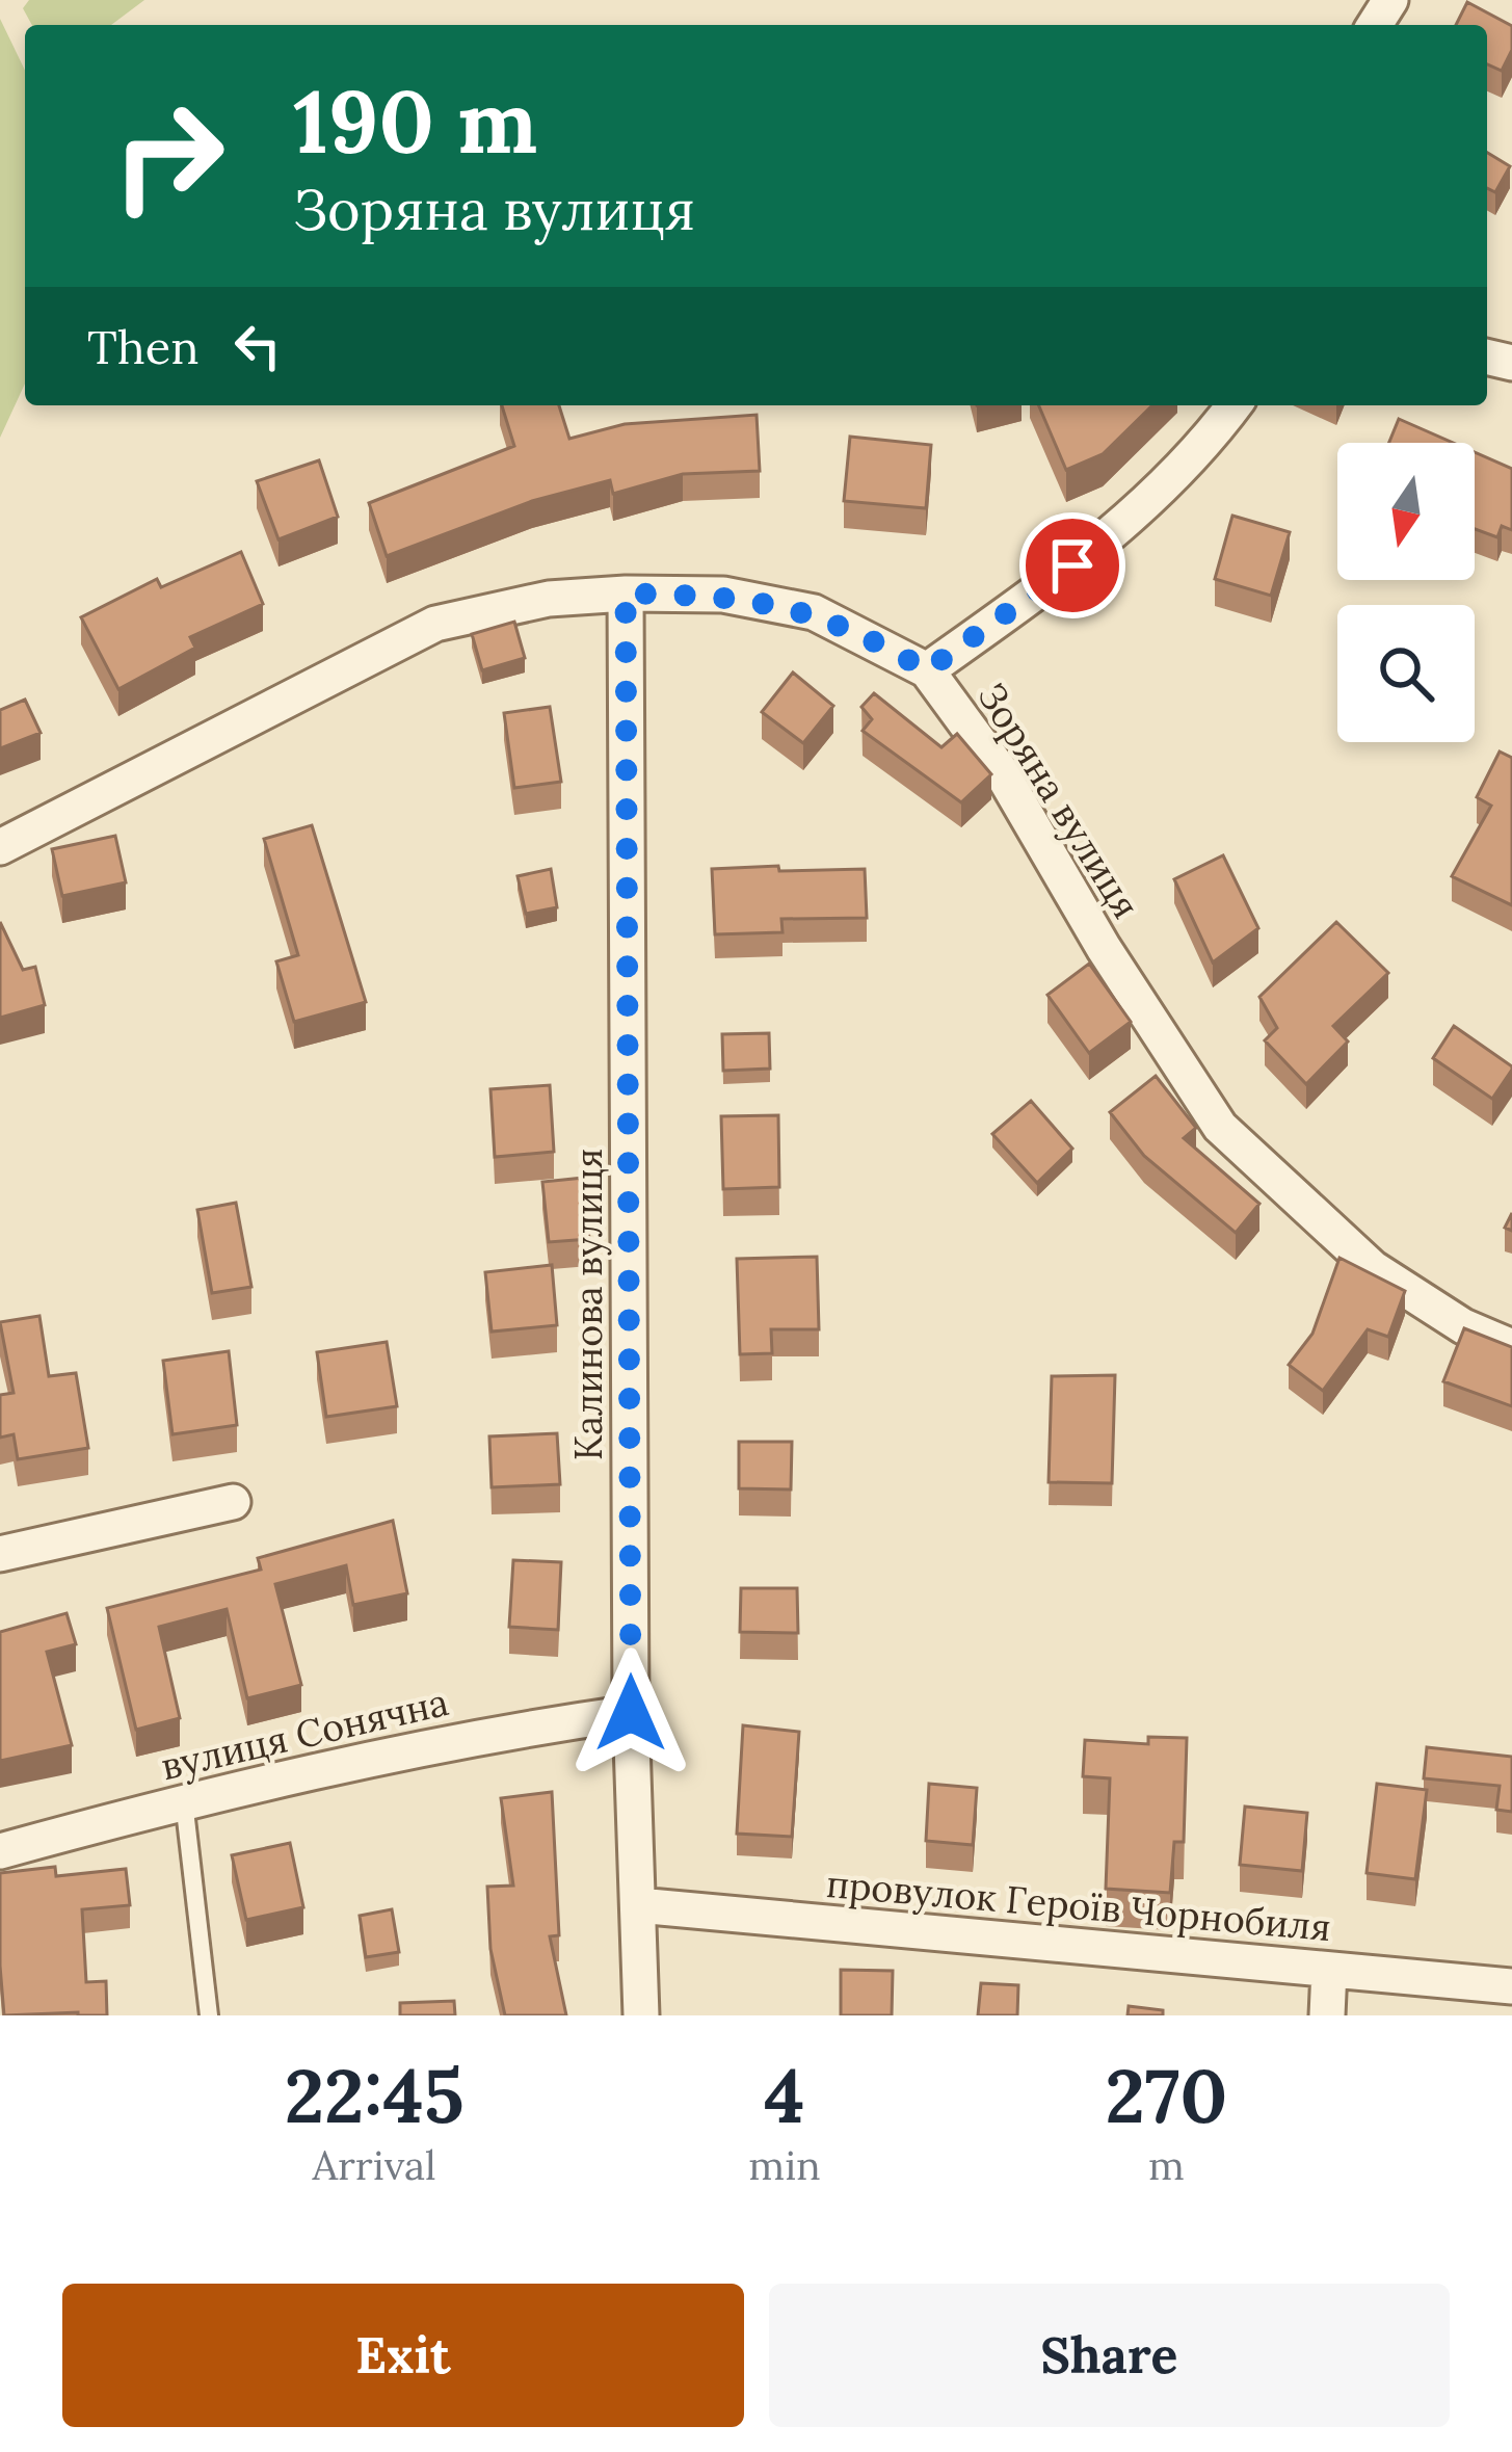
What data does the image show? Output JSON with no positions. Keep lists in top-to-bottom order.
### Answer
{
  "streets": {
    "street": [
      "Зоряна вулиця",
      "Калинова вулиця",
      "вулиця Сонячна",
      "провулок Героїв Чорнобиля"
    ]
  },
  "crossings": [
    ["Зоряна вулиця", "Калинова вулиця"],
    ["Калинова вулиця", "вулиця Сонячна"],
    ["Калинова вулиця", "провулок Героїв Чорнобиля"]
  ],
  "north": "bottom",
  "page": {
    "turn": ["190 m", "Зоряна вулиця"],
    "then": "Then",
    "eta": [
      "22:45",
      "Arrival",
      "4",
      "min",
      "270",
      "m"
    ],
    "buttons": ["Exit", "Share"]
  }
}
